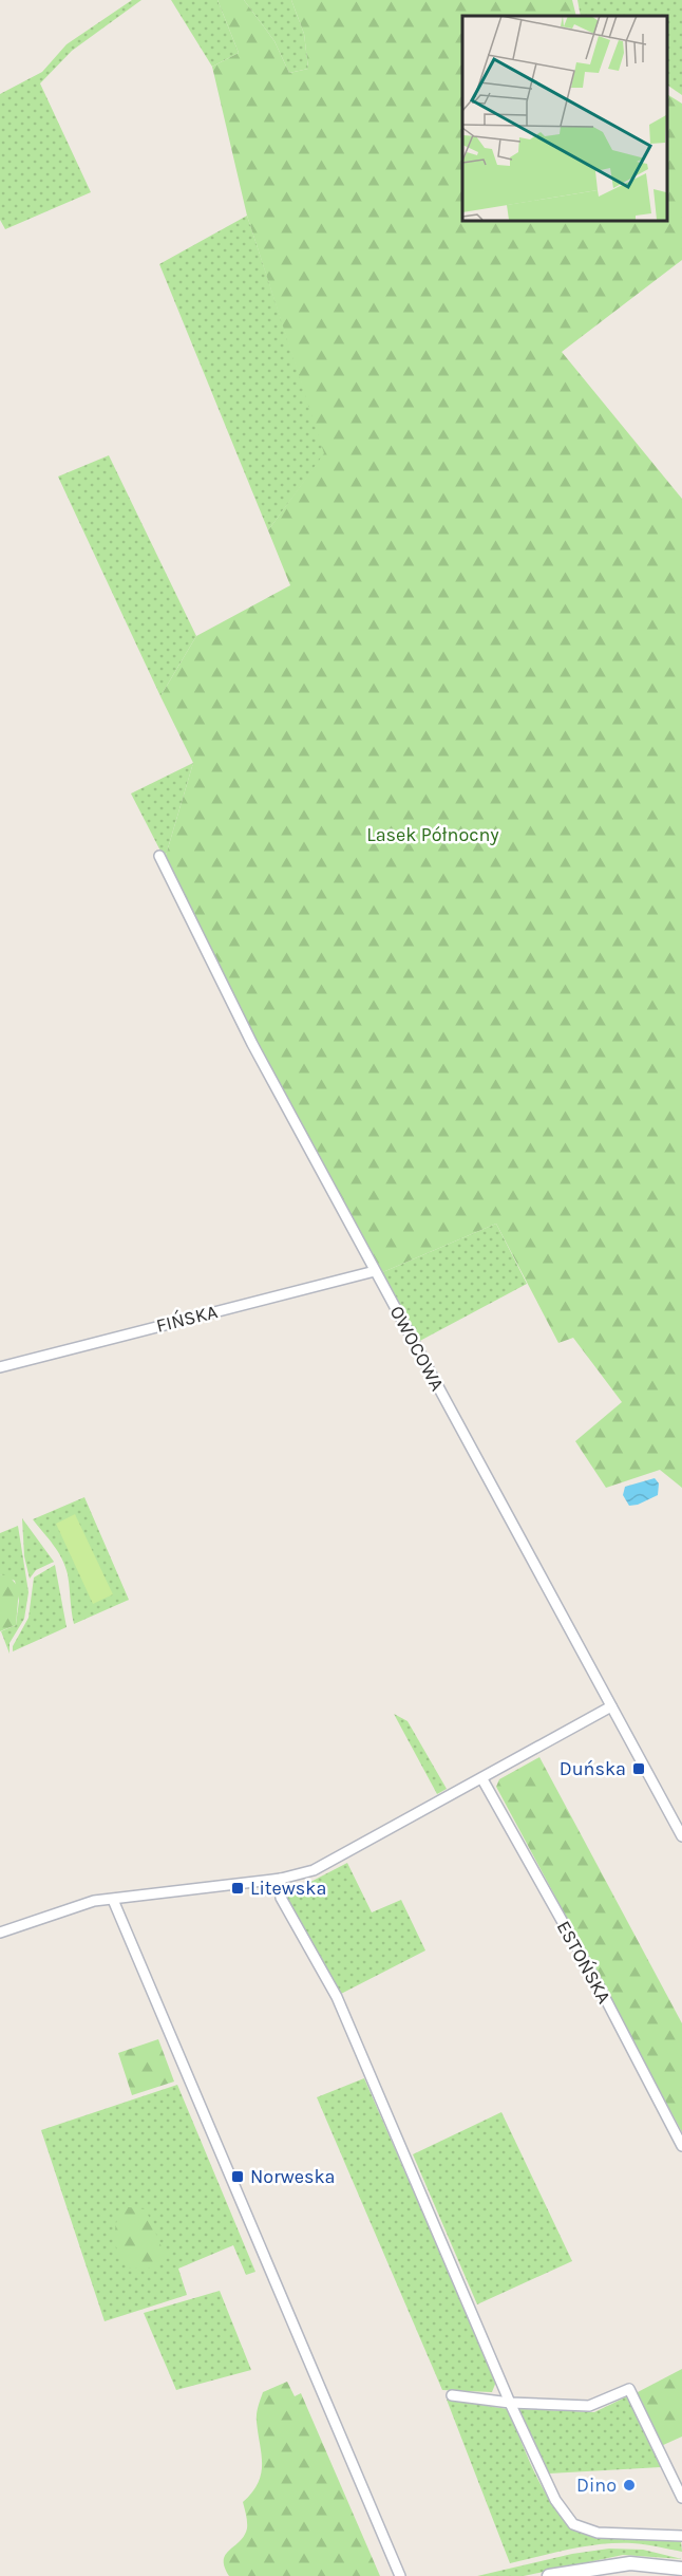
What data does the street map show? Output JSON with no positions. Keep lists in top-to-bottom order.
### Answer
{
  "streets": {
    "street": ["FIŃSKA", "OWOCOWA", "ESTOŃSKA"]
  },
  "crossings": [
    ["FIŃSKA", "OWOCOWA"]
  ],
  "parks": ["Lasek Północny"],
  "places": {
    "transit": ["Duńska", "Litewska", "Norweska"],
    "other": ["Dino"]
  }
}
